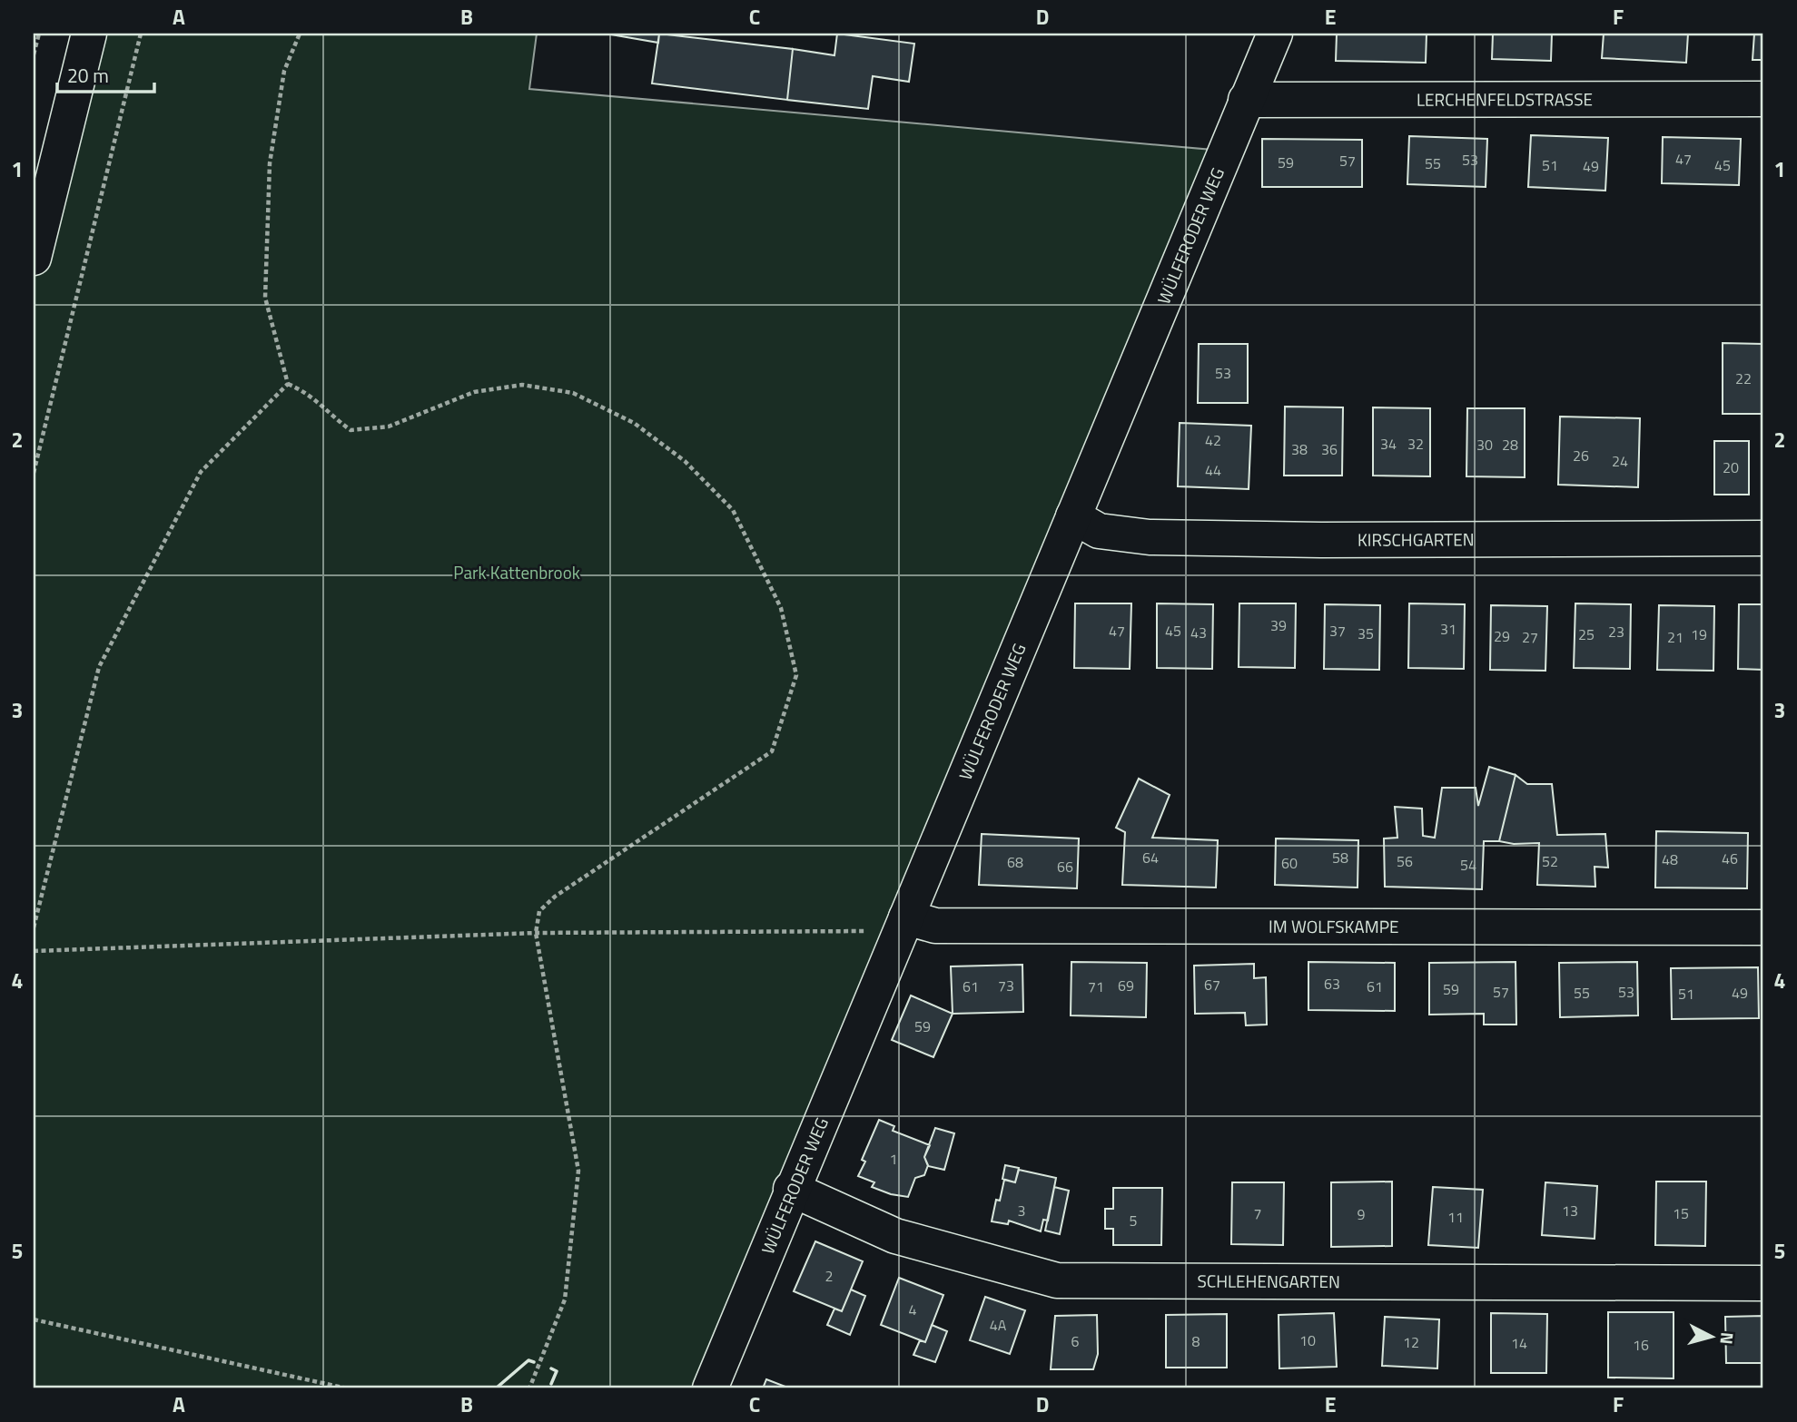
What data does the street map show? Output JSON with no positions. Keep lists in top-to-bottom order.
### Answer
{
  "streets": {
    "street": [
      "LERCHENFELDSTRASSE",
      "WÜLFERODER WEG",
      "KIRSCHGARTEN",
      "IM WOLFSKAMPE",
      "SCHLEHENGARTEN"
    ]
  },
  "crossings": [
    ["LERCHENFELDSTRASSE", "WÜLFERODER WEG"],
    ["WÜLFERODER WEG", "KIRSCHGARTEN"],
    ["WÜLFERODER WEG", "IM WOLFSKAMPE"],
    ["WÜLFERODER WEG", "SCHLEHENGARTEN"]
  ],
  "parks": ["Park Kattenbrook"],
  "house_numbers": [
    "47",
    "53",
    "57",
    "59",
    "55",
    "51",
    "45",
    "49",
    "53",
    "22",
    "42",
    "34",
    "32",
    "30",
    "28",
    "38",
    "36",
    "26",
    "24",
    "20",
    "44",
    "39",
    "31",
    "47",
    "45",
    "37",
    "23",
    "43",
    "35",
    "25",
    "19",
    "29",
    "27",
    "21",
    "64",
    "58",
    "46",
    "48",
    "56",
    "52",
    "68",
    "60",
    "54",
    "66",
    "63",
    "67",
    "73",
    "69",
    "61",
    "71",
    "61",
    "59",
    "57",
    "53",
    "55",
    "49",
    "51",
    "59",
    "1",
    "3",
    "13",
    "7",
    "15",
    "9",
    "11",
    "5",
    "2",
    "4",
    "4A",
    "10",
    "6",
    "8",
    "12",
    "14",
    "16"
  ],
  "scale_bar": "20 m",
  "north": "right",
  "grid": {
    "columns": [
      "A",
      "B",
      "C",
      "D",
      "E",
      "F"
    ],
    "rows": [
      "1",
      "2",
      "3",
      "4",
      "5"
    ]
  }
}
